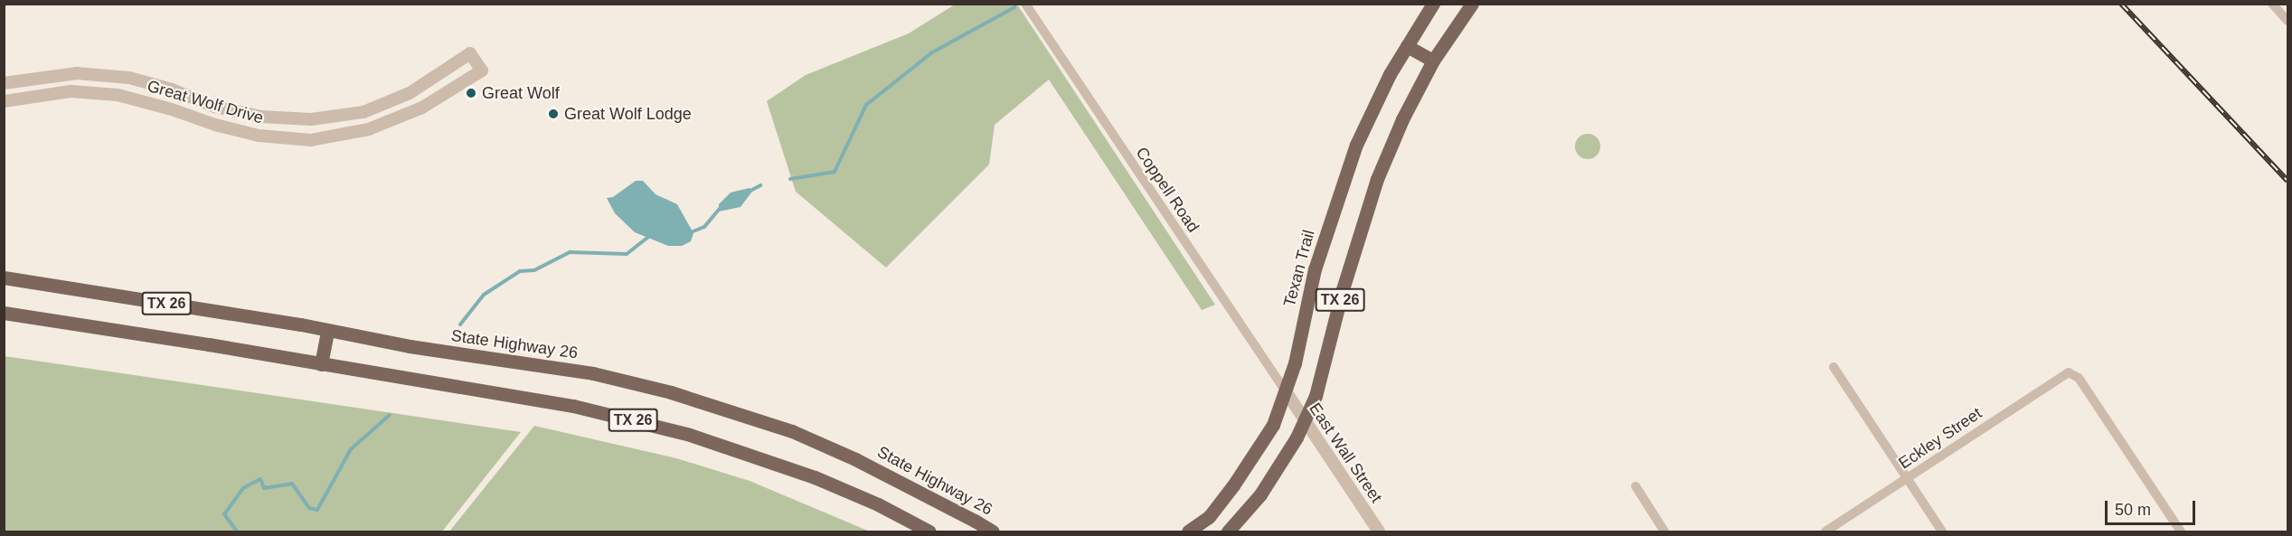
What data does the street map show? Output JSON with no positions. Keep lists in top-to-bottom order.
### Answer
{
  "streets": {
    "main road": ["Texan Trail", "TX 26", "State Highway 26"],
    "street": [
      "Great Wolf Drive",
      "Coppell Road",
      "Eckley Street",
      "East Wall Street"
    ]
  },
  "crossings": [
    ["Coppell Road", "Texan Trail"],
    ["Coppell Road", "East Wall Street"],
    ["Texan Trail", "East Wall Street"],
    ["TX 26", "East Wall Street"]
  ],
  "places": ["Great Wolf", "Great Wolf Lodge"],
  "scale_bar": "50 m"
}
